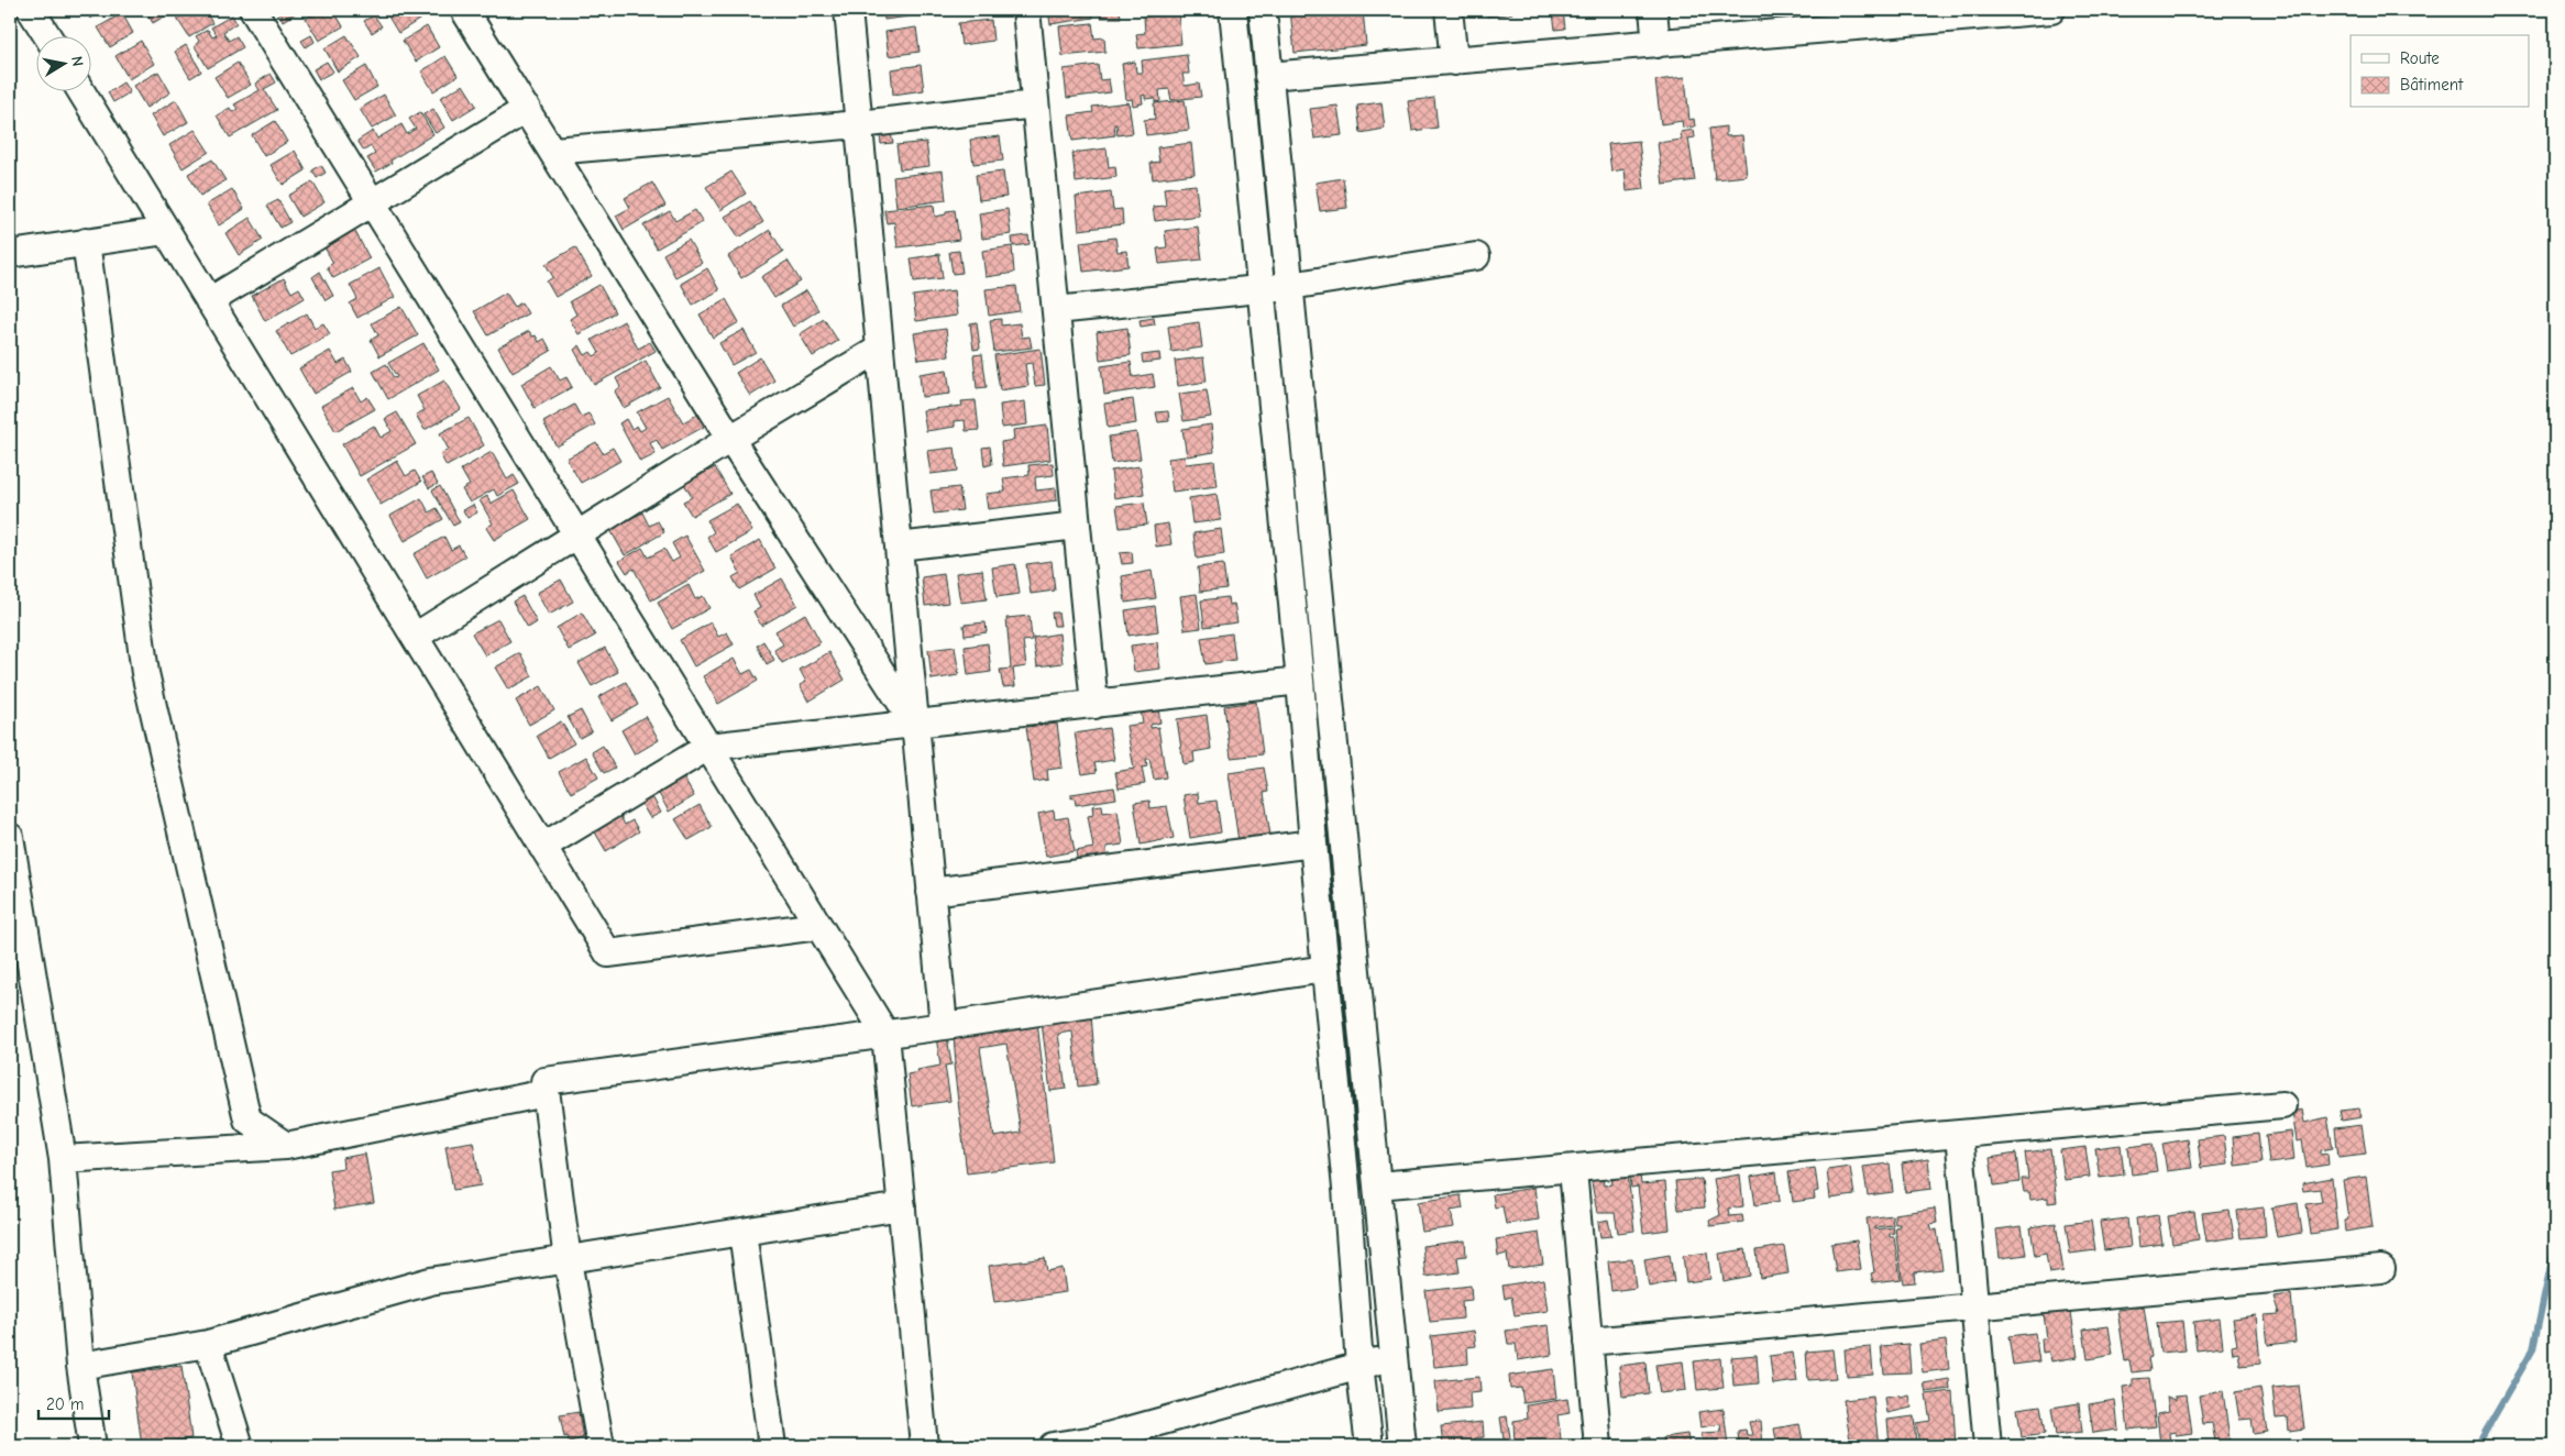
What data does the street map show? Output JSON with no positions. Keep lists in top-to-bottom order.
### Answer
{
  "legend": ["Route", "Bâtiment"],
  "scale_bar": "20 m",
  "north": "right"
}
